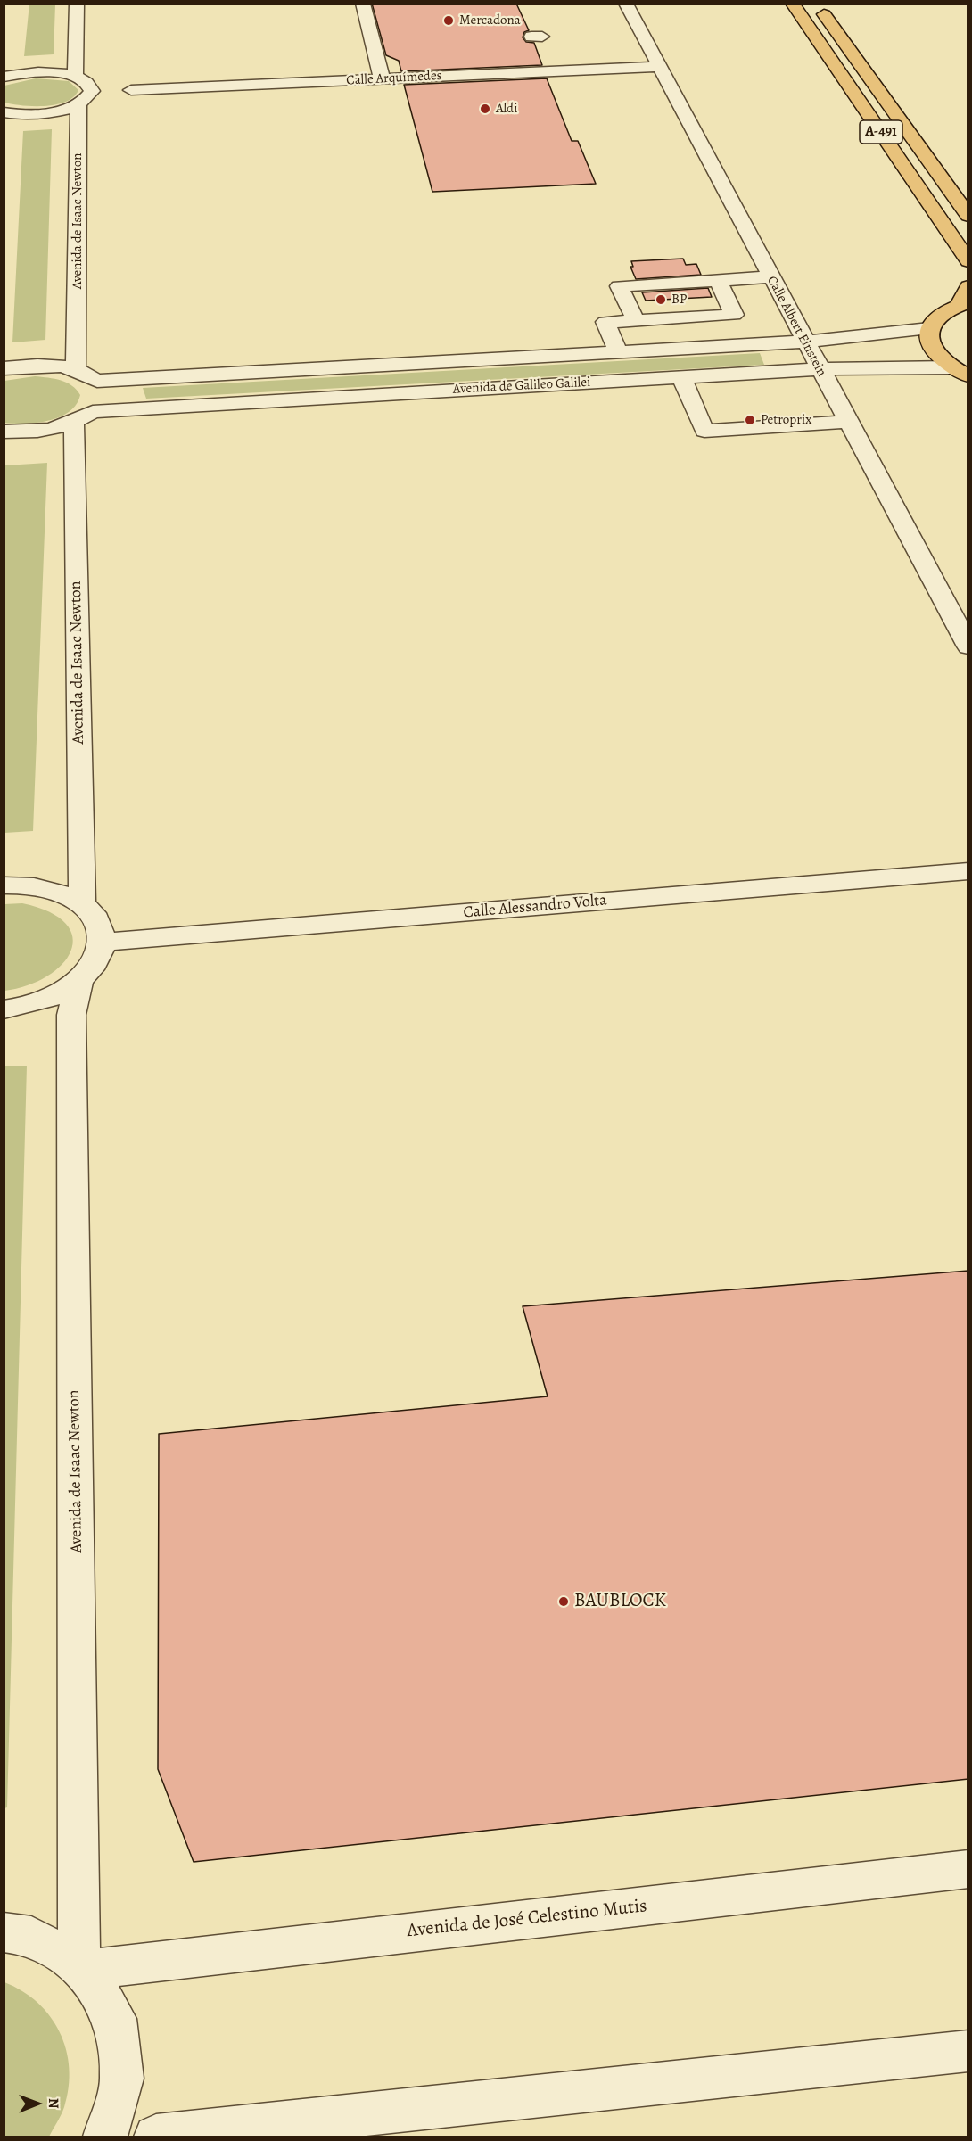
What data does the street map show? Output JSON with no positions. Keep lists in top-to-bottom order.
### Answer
{
  "streets": {
    "main road": ["A-491"],
    "street": [
      "Calle Arquímedes",
      "Avenida de Isaac Newton",
      "Calle Albert Einstein",
      "Avenida de Galileo Galilei",
      "Calle Alessandro Volta",
      "Avenida de José Celestino Mutis"
    ]
  },
  "crossings": [
    ["Calle Arquímedes", "Avenida de Isaac Newton"],
    ["Calle Arquímedes", "Calle Albert Einstein"],
    ["Avenida de Isaac Newton", "Avenida de Galileo Galilei"],
    ["Avenida de Isaac Newton", "Avenida de José Celestino Mutis"],
    ["Calle Albert Einstein", "Avenida de Galileo Galilei"]
  ],
  "places": [
    "Mercadona",
    "Aldi",
    "BP",
    "Petroprix",
    "BAUBLOCK"
  ],
  "north": "right"
}
